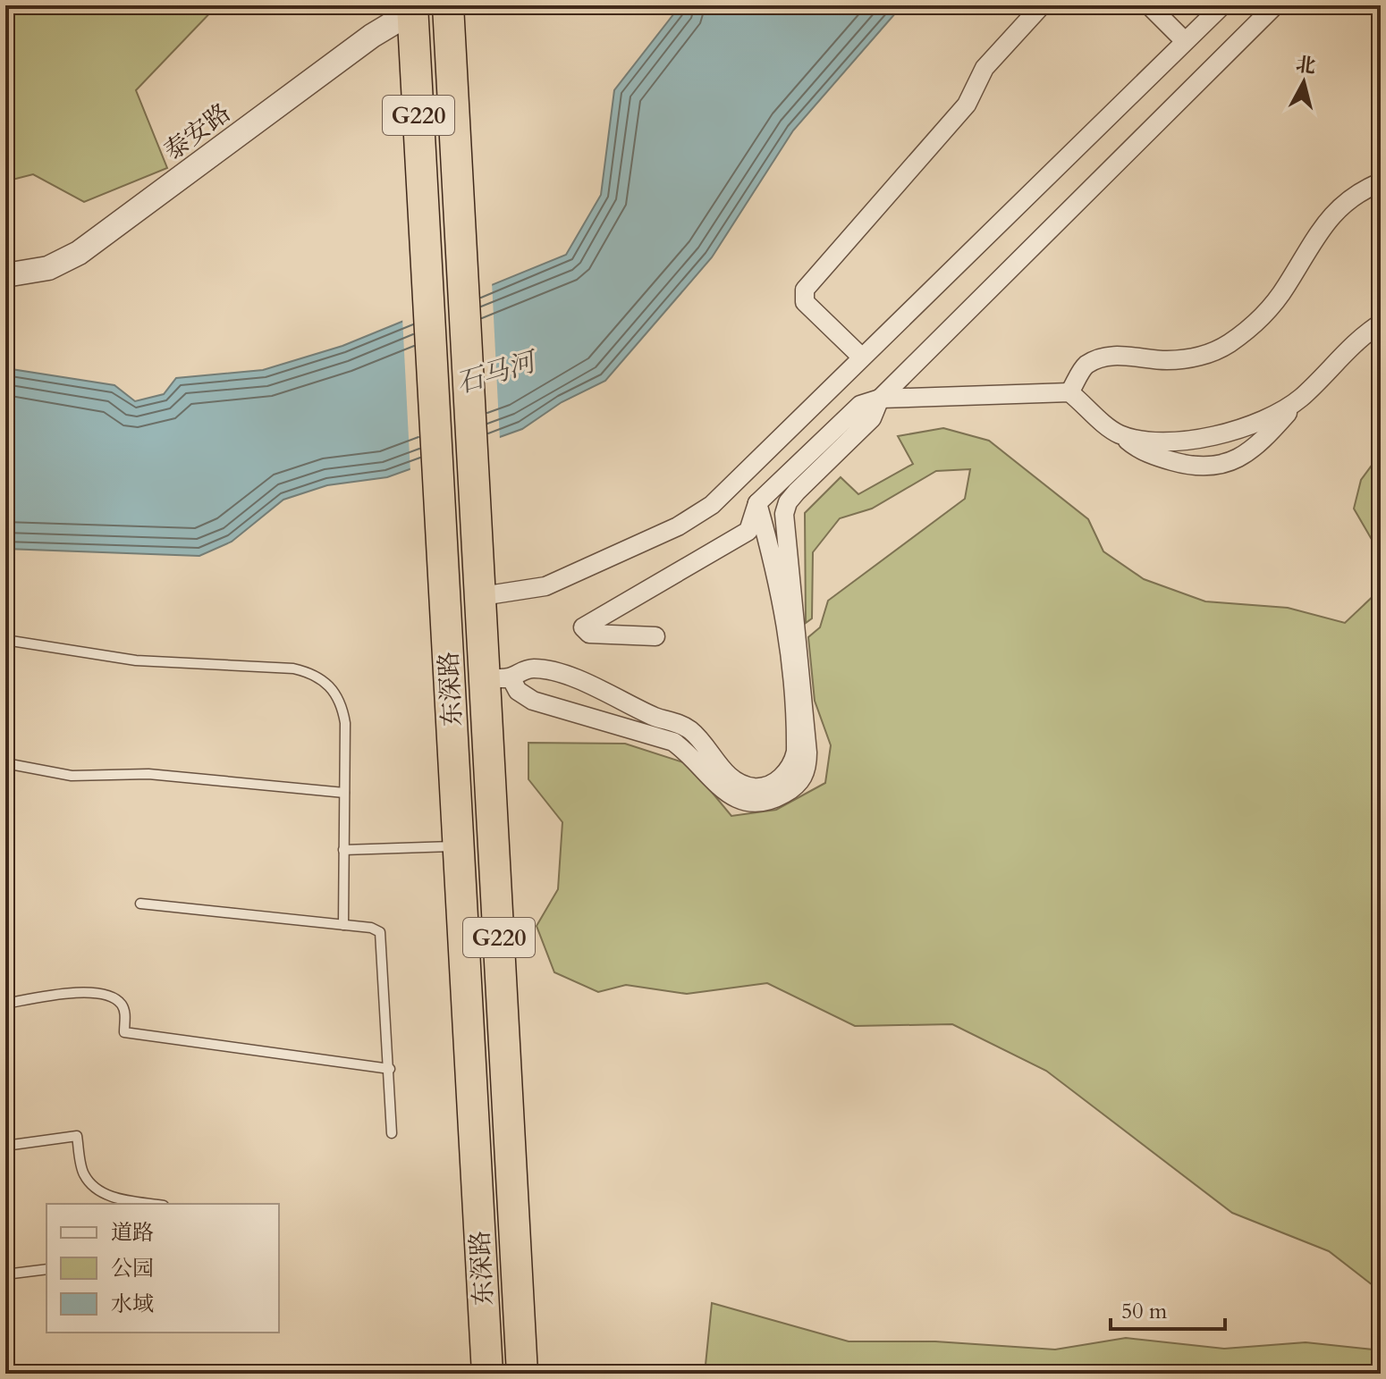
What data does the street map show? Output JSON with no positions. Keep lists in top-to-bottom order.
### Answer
{
  "streets": {
    "highway": ["G220", "东深路"],
    "street": ["泰安路"]
  },
  "crossings": [
    ["泰安路", "东深路"]
  ],
  "water": ["石马河"],
  "legend": ["道路", "公园", "水域"],
  "scale_bar": "50 m",
  "north": "top"
}
